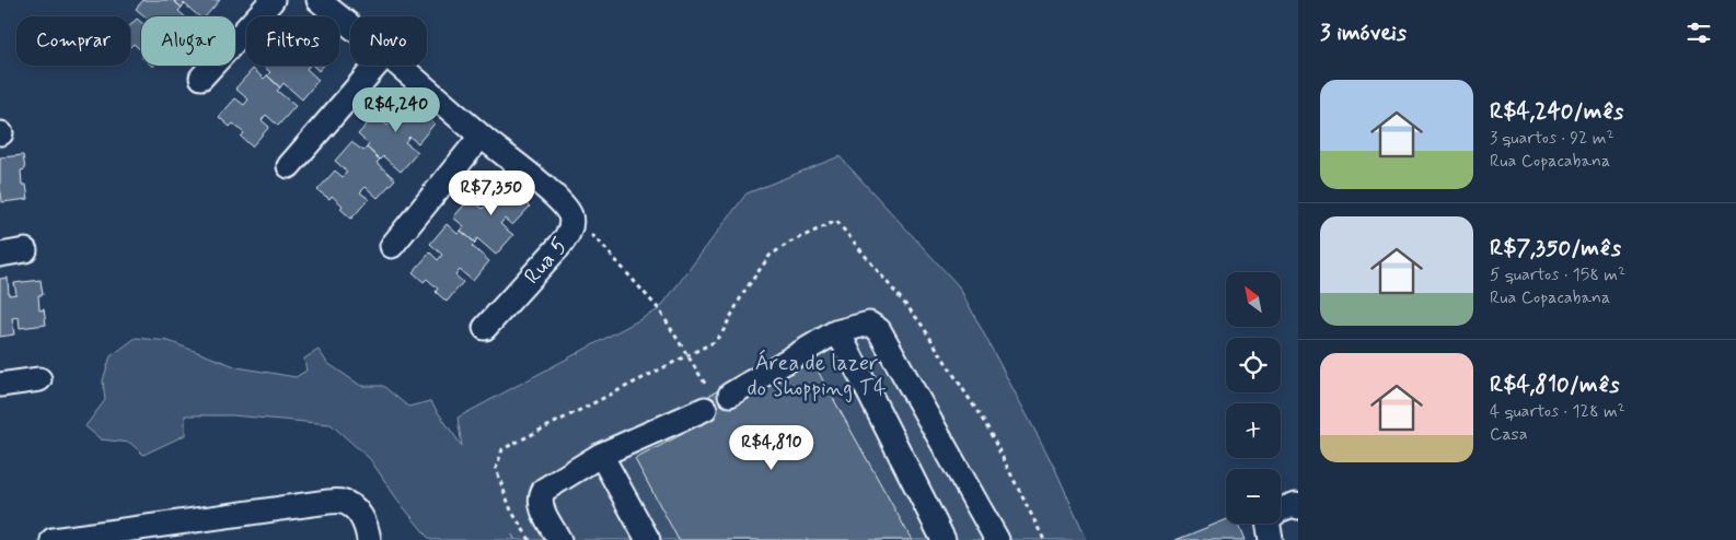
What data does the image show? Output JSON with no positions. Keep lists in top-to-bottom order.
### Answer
{
  "streets": {
    "street": ["Rua 5"]
  },
  "parks": ["Área de lazer do Shopping T4"],
  "north": "top left",
  "page": {
    "heading": "3 imóveis",
    "chip": [
      "Comprar",
      "Alugar",
      "Filtros",
      "Novo"
    ],
    "list": [
      {
        "name": "R$4,240/mês",
        "note": "3 quartos · 92 m² · Rua Copacabana"
      },
      {
        "name": "R$7,350/mês",
        "note": "5 quartos · 158 m² · Rua Copacabana"
      },
      {
        "name": "R$4,810/mês",
        "note": "4 quartos · 128 m² · Casa"
      }
    ],
    "price": ["R$4,240", "R$7,350", "R$4,810"],
    "map_buttons": ["+", "−"]
  }
}
